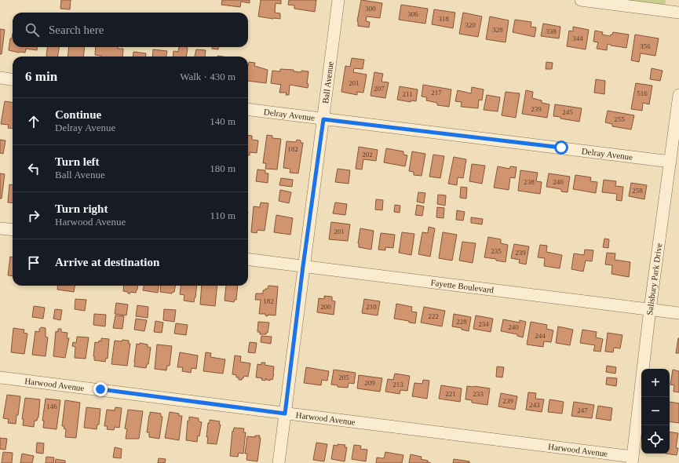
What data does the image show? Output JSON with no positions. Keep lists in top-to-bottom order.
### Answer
{
  "streets": {
    "street": [
      "Ball Avenue",
      "Delray Avenue",
      "Salisbury Park Drive",
      "Fayette Boulevard",
      "Harwood Avenue"
    ]
  },
  "crossings": [
    ["Ball Avenue", "Delray Avenue"],
    ["Ball Avenue", "Fayette Boulevard"],
    ["Ball Avenue", "Harwood Avenue"],
    ["Delray Avenue", "Salisbury Park Drive"],
    ["Salisbury Park Drive", "Fayette Boulevard"],
    ["Salisbury Park Drive", "Harwood Avenue"]
  ],
  "house_numbers": [
    "300",
    "306",
    "318",
    "320",
    "328",
    "338",
    "344",
    "356",
    "201",
    "207",
    "217",
    "516",
    "211",
    "239",
    "245",
    "255",
    "182",
    "202",
    "238",
    "240",
    "258",
    "201",
    "235",
    "239",
    "182",
    "200",
    "210",
    "222",
    "228",
    "234",
    "240",
    "244",
    "205",
    "209",
    "213",
    "221",
    "233",
    "239",
    "243",
    "146",
    "247"
  ],
  "page": {
    "search": "Search here",
    "heading": ["6 min", "Walk · 430 m"],
    "list": [
      ["Continue", "Delray Avenue", "140 m"],
      ["Turn left", "Ball Avenue", "180 m"],
      ["Turn right", "Harwood Avenue", "110 m"],
      "Arrive at destination"
    ],
    "map_buttons": ["+", "−"]
  }
}
